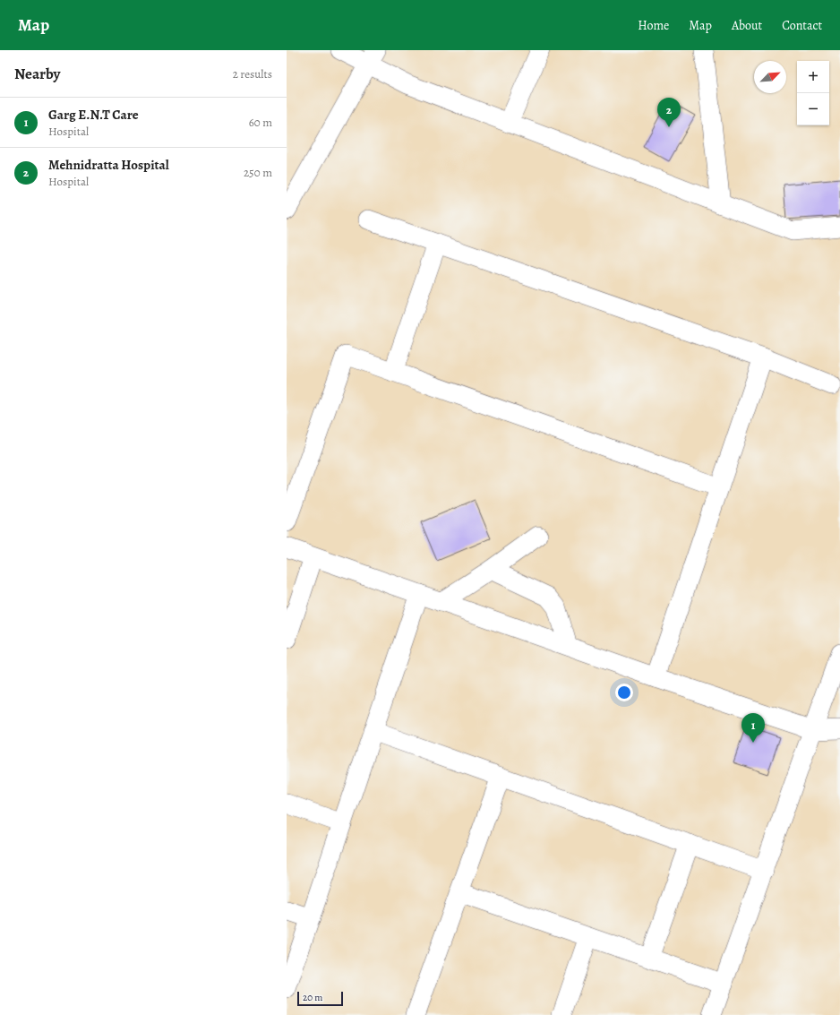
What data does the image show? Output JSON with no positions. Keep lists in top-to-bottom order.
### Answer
{
  "scale_bar": "20 m",
  "north": "top right",
  "page": {
    "header": "Map",
    "nav": [
      "Home",
      "Map",
      "About",
      "Contact"
    ],
    "heading": ["Nearby", "2 results"],
    "map_buttons": ["+", "−"],
    "list": [
      {
        "mark": "1",
        "name": "Garg E.N.T Care",
        "note": "Hospital",
        "value": "60 m"
      },
      {
        "mark": "2",
        "name": "Mehnidratta Hospital",
        "note": "Hospital",
        "value": "250 m"
      }
    ],
    "pins": ["2", "1"],
    "scale": "20 m"
  }
}
